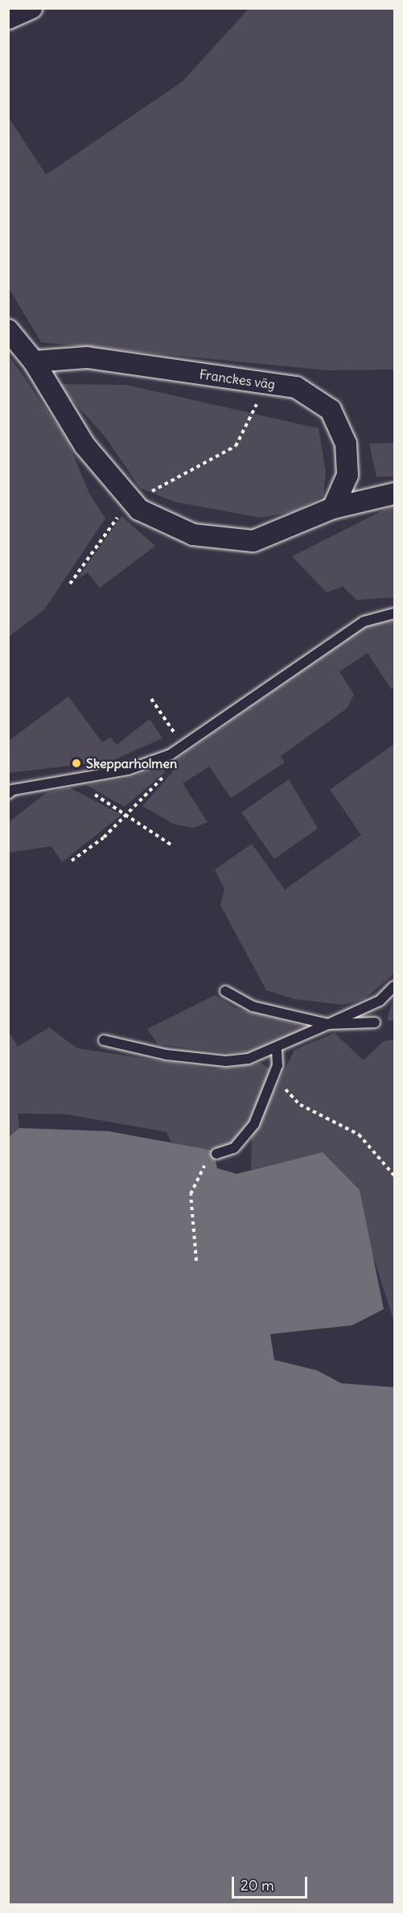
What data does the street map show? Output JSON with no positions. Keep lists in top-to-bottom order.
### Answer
{
  "streets": {
    "street": ["Franckes väg"]
  },
  "places": ["Skepparholmen"],
  "scale_bar": "20 m"
}
